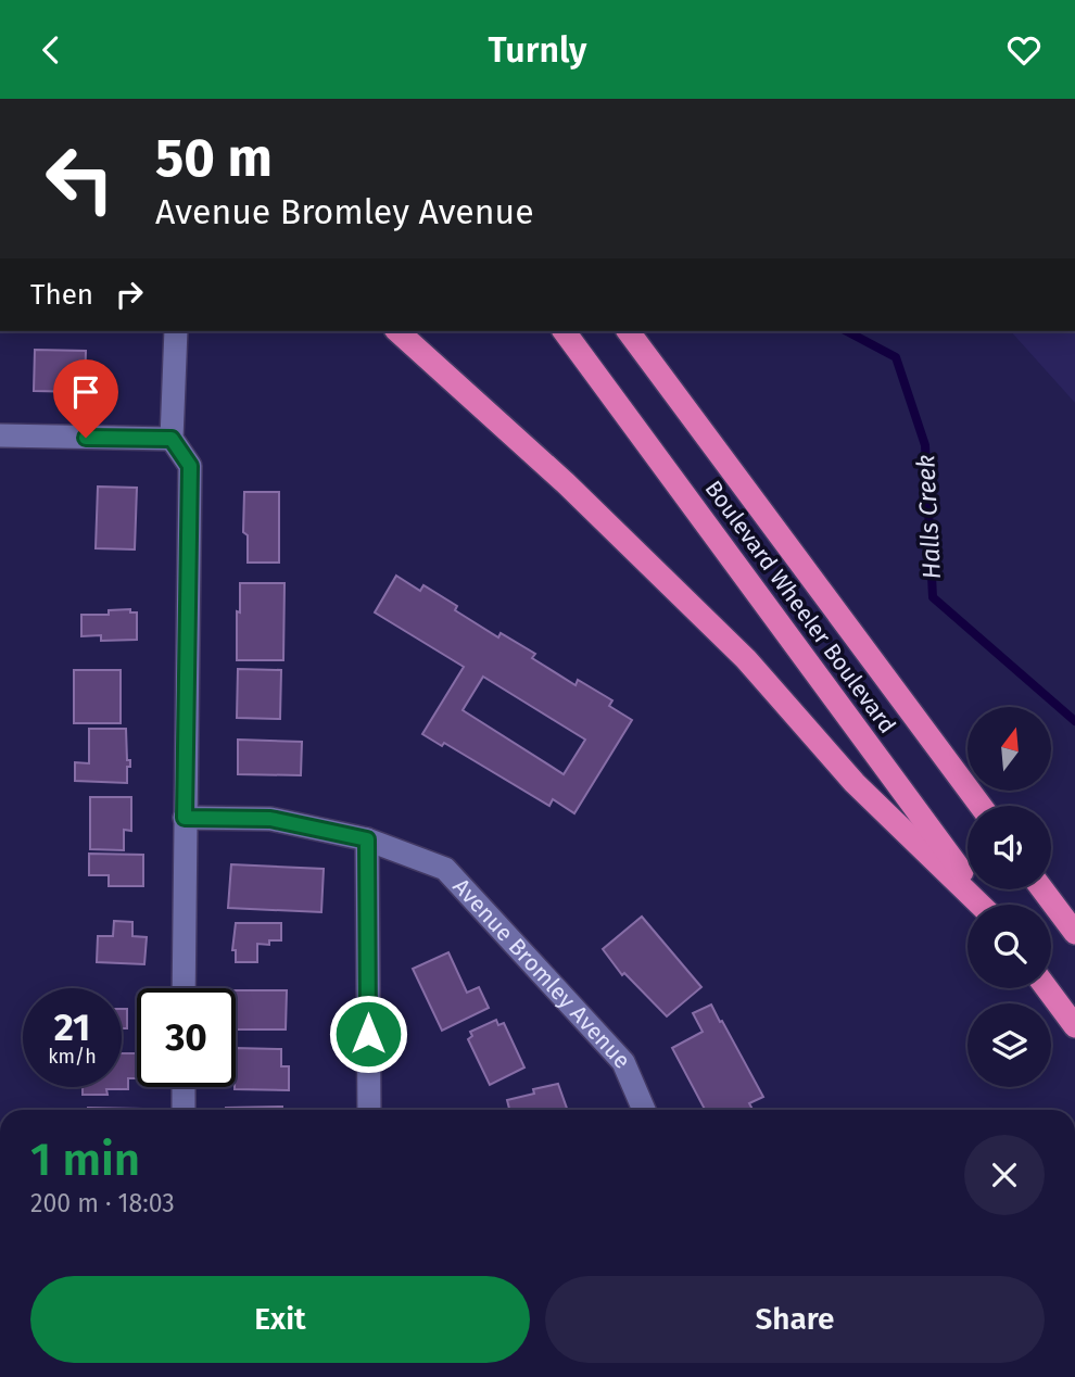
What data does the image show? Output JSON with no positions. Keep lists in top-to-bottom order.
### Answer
{
  "streets": {
    "highway": ["Boulevard Wheeler Boulevard"],
    "street": ["Avenue Bromley Avenue"]
  },
  "water": ["Halls Creek"],
  "north": "top",
  "page": {
    "header": "Turnly",
    "turn": ["50 m", "Avenue Bromley Avenue"],
    "then": "Then",
    "speed": "21 km/h",
    "limit": "30",
    "heading": ["1 min", "200 m · 18:03"],
    "buttons": ["Exit", "Share"]
  }
}
